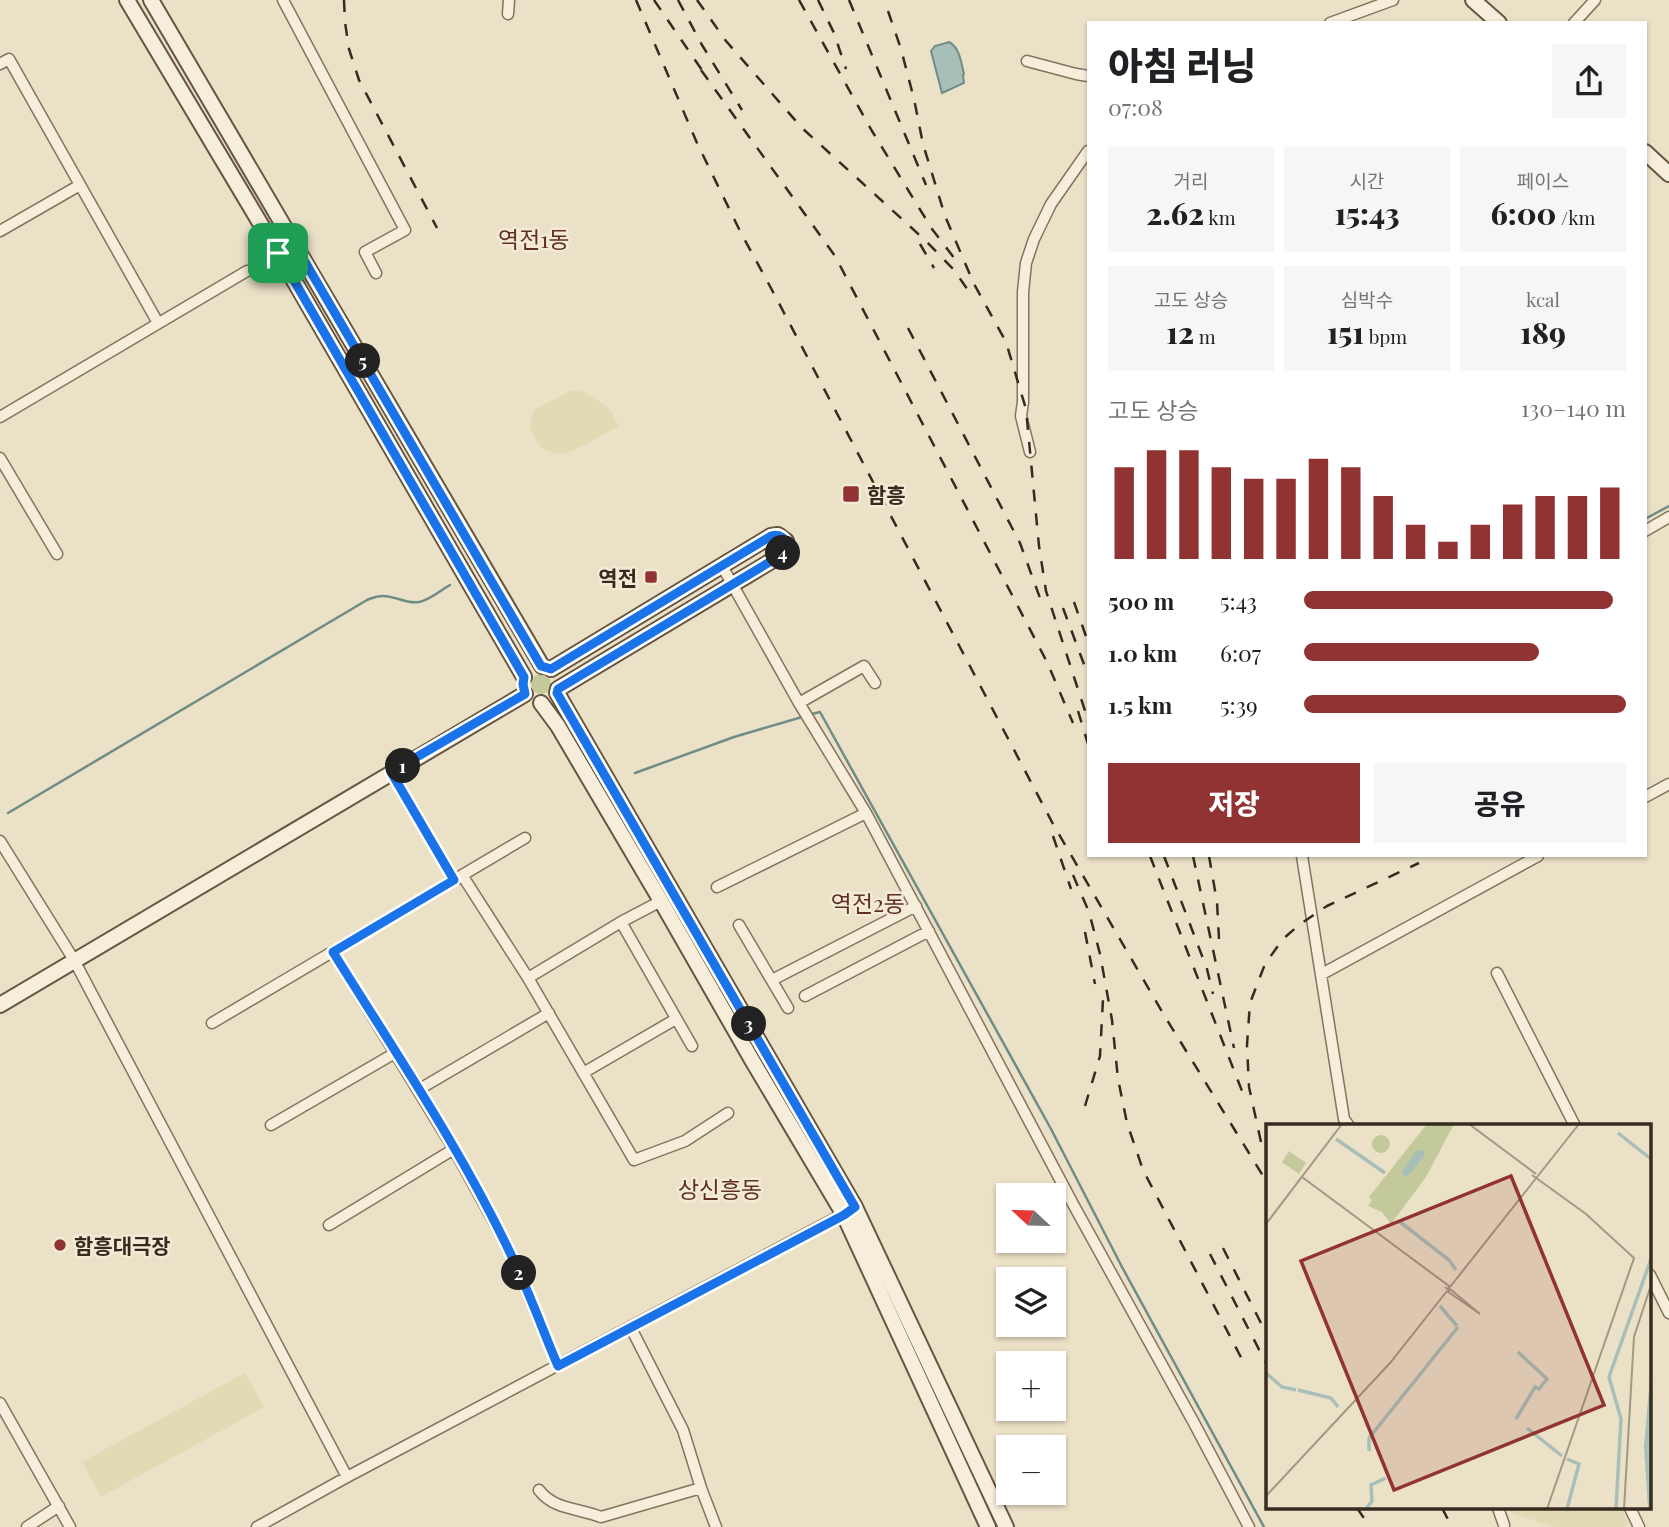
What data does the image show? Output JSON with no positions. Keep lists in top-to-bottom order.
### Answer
{
  "districts": ["역전1동", "역전2동", "상신흥동"],
  "places": {
    "transit": ["함흥", "역전"],
    "other": ["함흥대극장"]
  },
  "north": "left",
  "page": {
    "heading": ["아침 러닝", "07:08"],
    "stats": [
      ["거리", "2.62 km"],
      ["시간", "15:43"],
      ["페이스", "6:00 /km"],
      ["고도 상승", "12 m"],
      ["심박수", "151 bpm"],
      ["kcal", "189"]
    ],
    "pins": [
      "5",
      "4",
      "1",
      "3",
      "2"
    ],
    "chart": ["고도 상승", "130–140 m"],
    "list": [
      {
        "name": "500 m",
        "note": "5:43"
      },
      {
        "name": "1.0 km",
        "note": "6:07"
      },
      {
        "name": "1.5 km",
        "note": "5:39"
      }
    ],
    "buttons": ["저장", "공유"],
    "map_buttons": ["+", "−"]
  }
}
